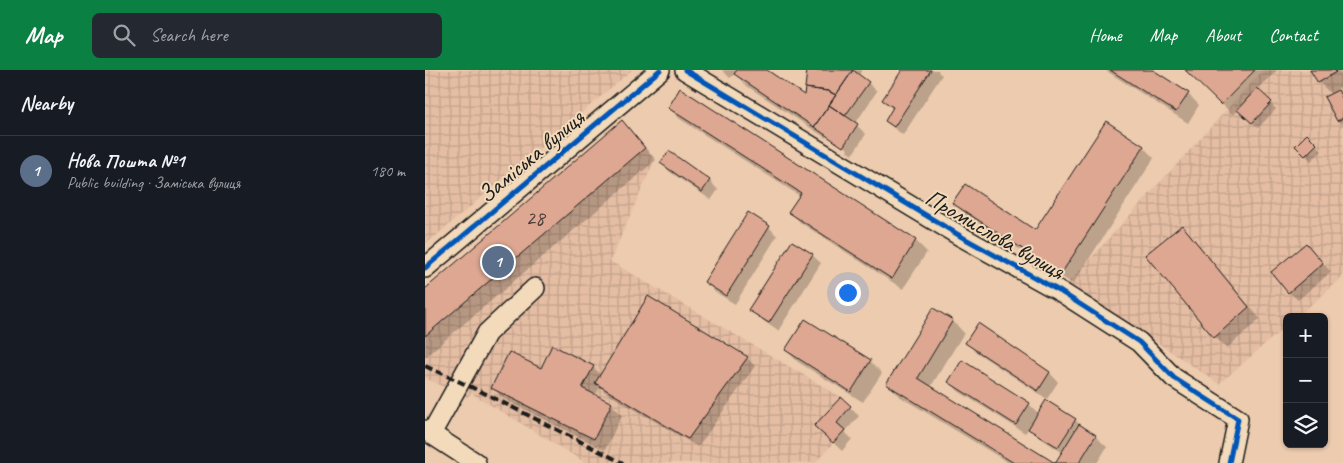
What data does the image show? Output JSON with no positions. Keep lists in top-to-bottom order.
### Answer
{
  "streets": {
    "street": ["Заміська вулиця", "Промислова вулиця"]
  },
  "house_numbers": ["28"],
  "page": {
    "header": "Map",
    "search": "Search here",
    "nav": [
      "Home",
      "Map",
      "About",
      "Contact"
    ],
    "heading": "Nearby",
    "list": [
      {
        "mark": "1",
        "name": "Нова Пошта №1",
        "note": "Public building · Заміська вулиця",
        "value": "180 m"
      }
    ],
    "pins": "1",
    "map_buttons": ["+", "−"]
  }
}
